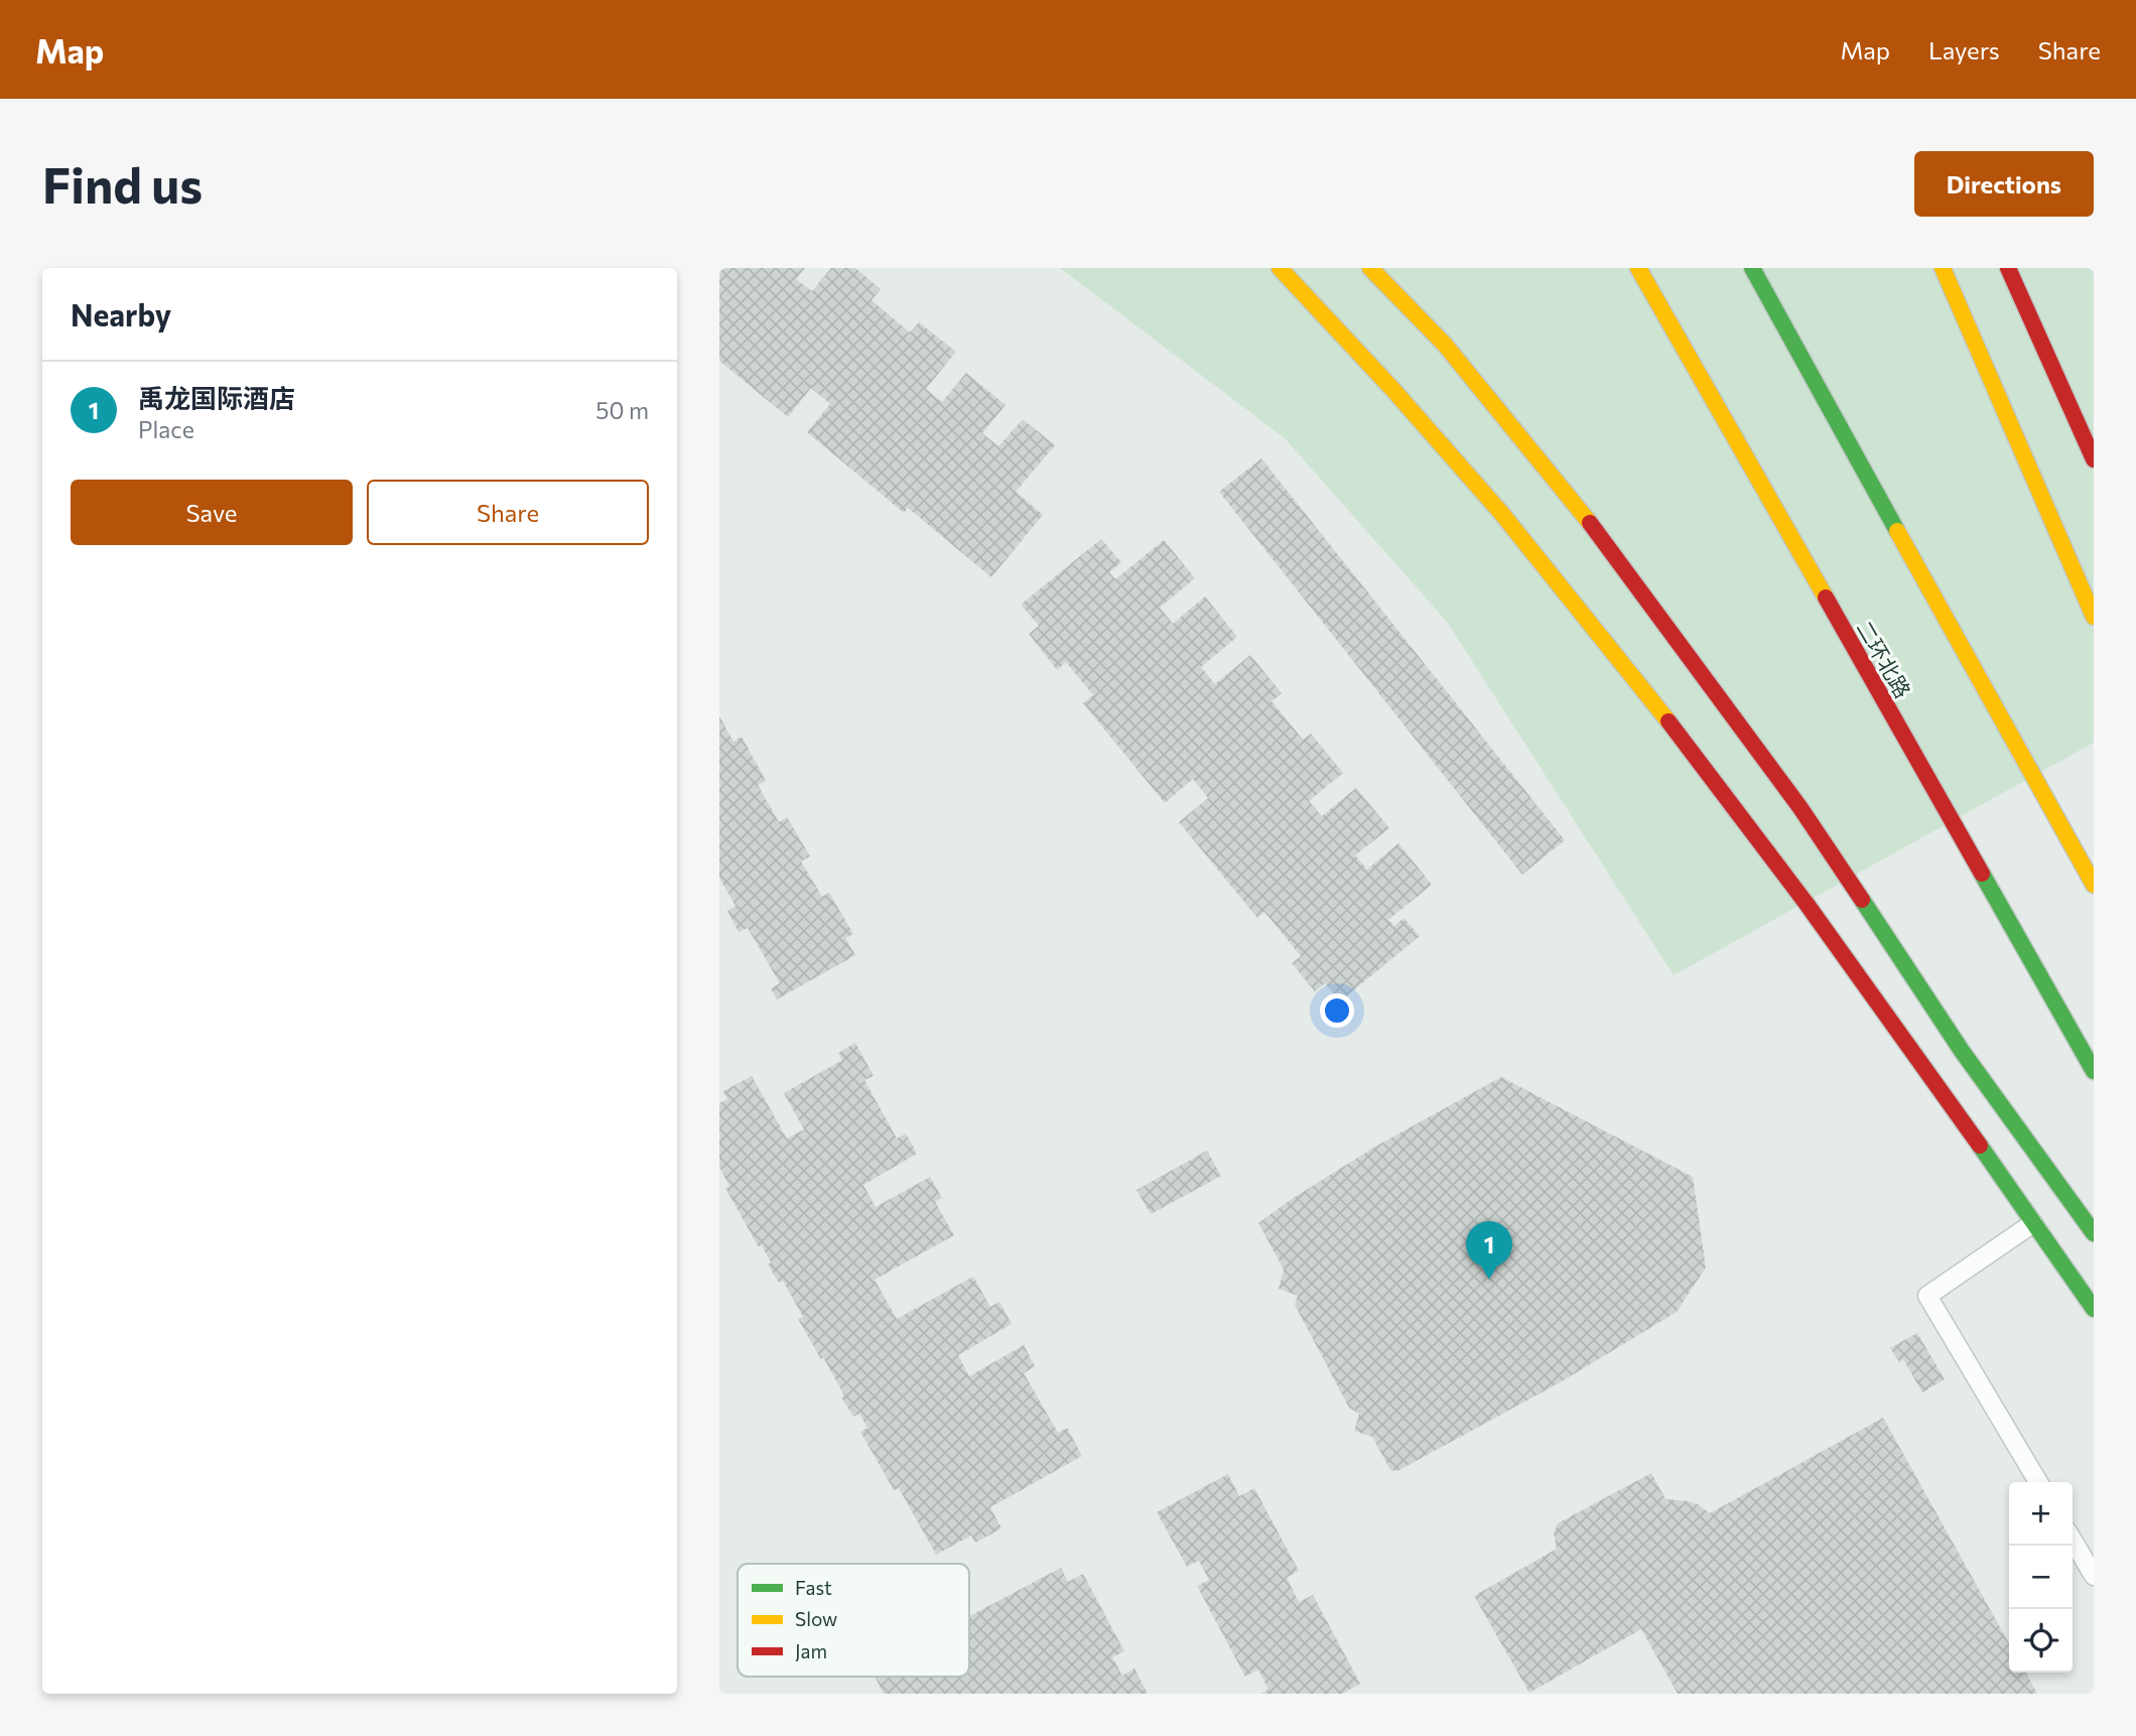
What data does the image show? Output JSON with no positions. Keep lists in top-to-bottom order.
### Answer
{
  "streets": {
    "main road": ["二环北路"]
  },
  "legend": ["Fast", "Slow", "Jam"],
  "page": {
    "header": "Map",
    "nav": ["Map", "Layers", "Share"],
    "buttons": [
      "Directions",
      ["Save", "Share"]
    ],
    "title": "Find us",
    "heading": "Nearby",
    "list": [
      {
        "mark": "1",
        "name": "禹龙国际酒店",
        "note": "Place",
        "value": "50 m"
      }
    ],
    "pins": "1",
    "map_buttons": ["+", "−"]
  }
}
